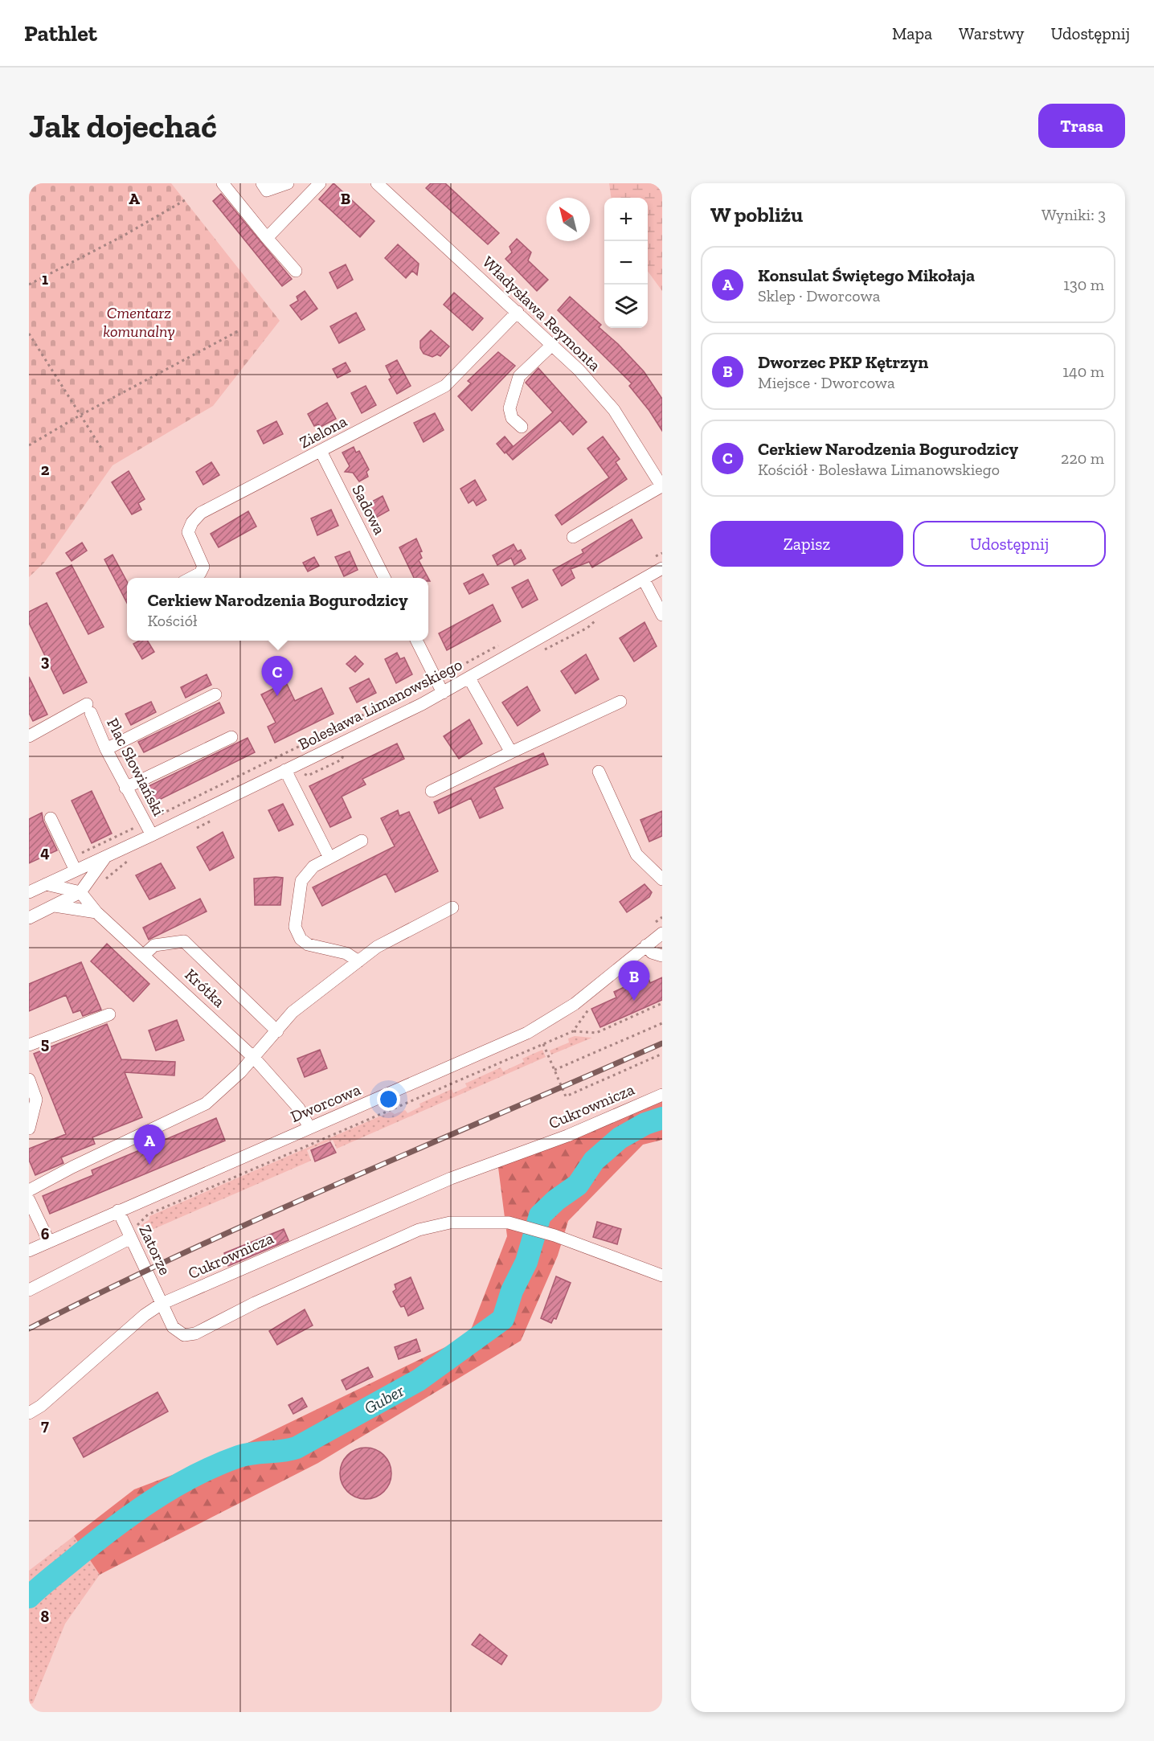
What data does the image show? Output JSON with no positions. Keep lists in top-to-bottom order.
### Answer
{
  "streets": {
    "street": [
      "Władysława Reymonta",
      "Zielona",
      "Sadowa",
      "Bolesława Limanowskiego",
      "Plac Słowiański",
      "Krótka",
      "Dworcowa",
      "Cukrownicza",
      "Zatorze"
    ]
  },
  "crossings": [
    ["Władysława Reymonta", "Zielona"],
    ["Zielona", "Sadowa"],
    ["Bolesława Limanowskiego", "Plac Słowiański"],
    ["Bolesława Limanowskiego", "Krótka"],
    ["Krótka", "Dworcowa"],
    ["Dworcowa", "Zatorze"],
    ["Cukrownicza", "Zatorze"]
  ],
  "water": ["Guber"],
  "parks": ["Cmentarz komunalny"],
  "north": "top left",
  "page": {
    "header": "Pathlet",
    "nav": ["Mapa", "Warstwy", "Udostępnij"],
    "buttons": [
      "Trasa",
      ["Zapisz", "Udostępnij"]
    ],
    "title": "Jak dojechać",
    "heading": ["W pobliżu", "Wyniki: 3"],
    "map_buttons": ["+", "−"],
    "list": [
      {
        "mark": "A",
        "name": "Konsulat Świętego Mikołaja",
        "note": "Sklep · Dworcowa",
        "value": "130 m"
      },
      {
        "mark": "B",
        "name": "Dworzec PKP Kętrzyn",
        "note": "Miejsce · Dworcowa",
        "value": "140 m"
      },
      {
        "mark": "C",
        "name": "Cerkiew Narodzenia Bogurodzicy",
        "note": "Kościół · Bolesława Limanowskiego",
        "value": "220 m"
      }
    ],
    "popup": ["Cerkiew Narodzenia Bogurodzicy", "Kościół"],
    "pins": ["C", "B", "A"]
  },
  "grid": {
    "columns": ["A", "B"],
    "rows": [
      "1",
      "2",
      "3",
      "4",
      "5",
      "6",
      "7",
      "8"
    ]
  }
}
